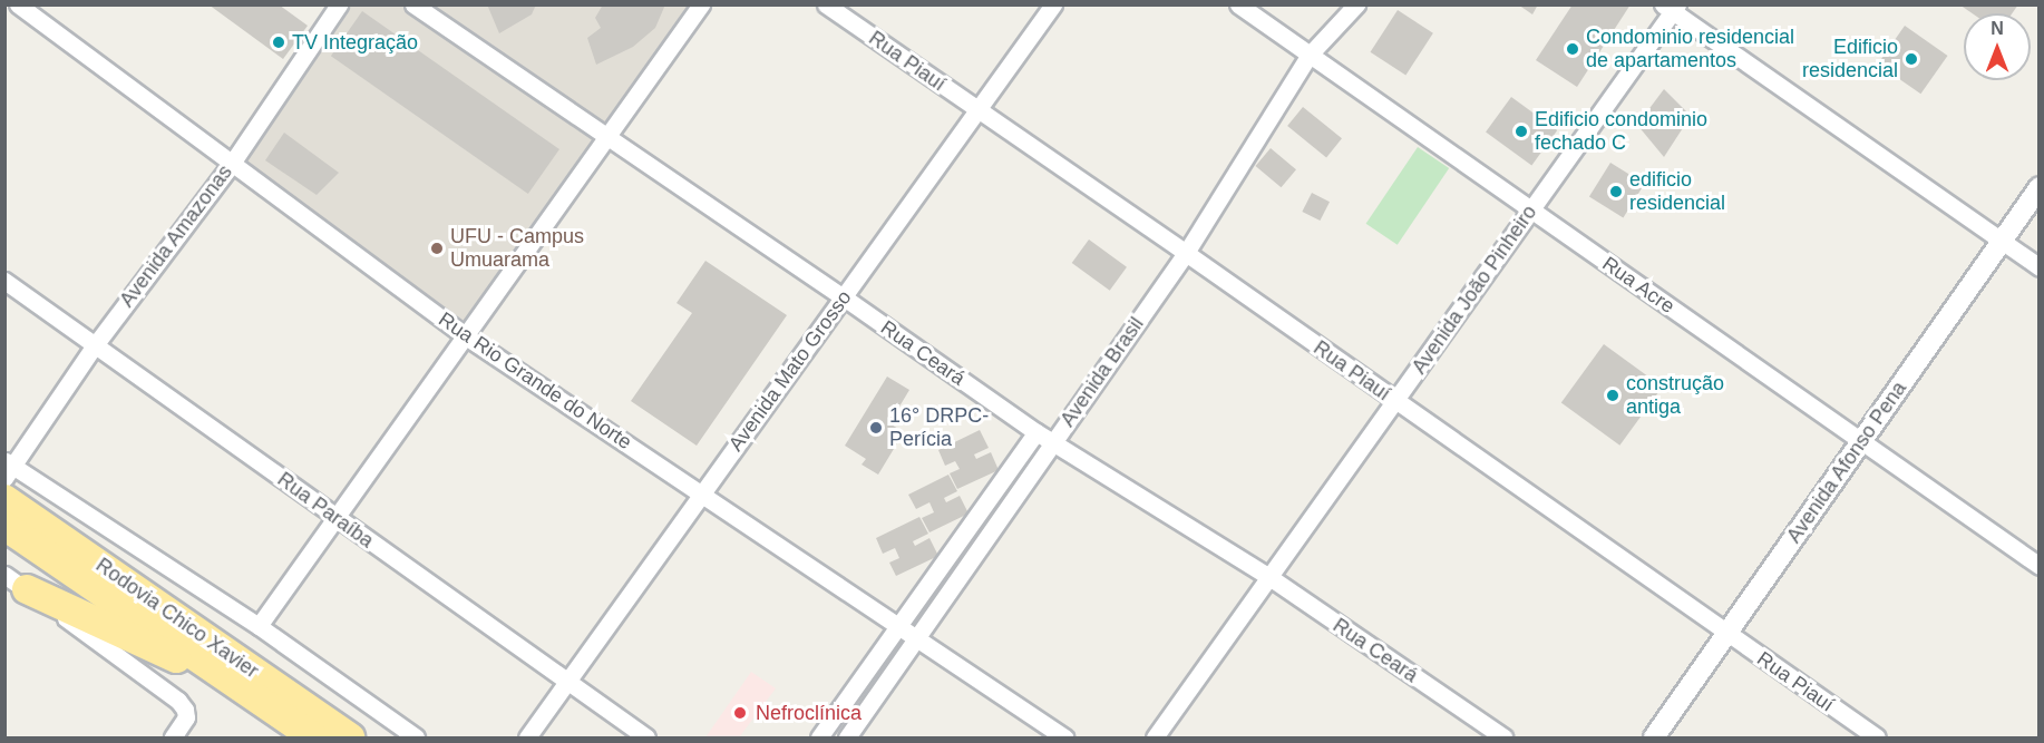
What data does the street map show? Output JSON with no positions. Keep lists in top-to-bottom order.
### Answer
{
  "streets": {
    "highway": ["Rodovia Chico Xavier"],
    "street": [
      "Rua Piauí",
      "Avenida Amazonas",
      "Rua Acre",
      "Avenida João Pinheiro",
      "Rua Ceará",
      "Avenida Mato Grosso",
      "Avenida Brasil",
      "Rua Rio Grande do Norte",
      "Avenida Afonso Pena",
      "Rua Paraíba"
    ]
  },
  "crossings": [
    ["Rua Piauí", "Avenida João Pinheiro"],
    ["Rua Piauí", "Avenida Mato Grosso"],
    ["Rua Piauí", "Avenida Brasil"],
    ["Rua Piauí", "Avenida Afonso Pena"],
    ["Avenida Amazonas", "Rua Rio Grande do Norte"],
    ["Avenida Amazonas", "Rua Paraíba"],
    ["Rua Acre", "Avenida João Pinheiro"],
    ["Rua Acre", "Avenida Brasil"],
    ["Rua Acre", "Avenida Afonso Pena"],
    ["Avenida João Pinheiro", "Rua Ceará"],
    ["Rua Ceará", "Avenida Mato Grosso"],
    ["Rua Ceará", "Avenida Brasil"],
    ["Avenida Mato Grosso", "Rua Rio Grande do Norte"],
    ["Avenida Mato Grosso", "Rua Paraíba"],
    ["Avenida Brasil", "Rua Rio Grande do Norte"]
  ],
  "places": [
    "TV Integração",
    "Condominio residencial de apartamentos",
    "Edificio residencial",
    "Edificio condominio fechado C",
    "edificio residencial",
    "UFU - Campus Umuarama",
    "construção antiga",
    "16° DRPC- Perícia",
    "Nefroclínica"
  ],
  "north": "top"
}
